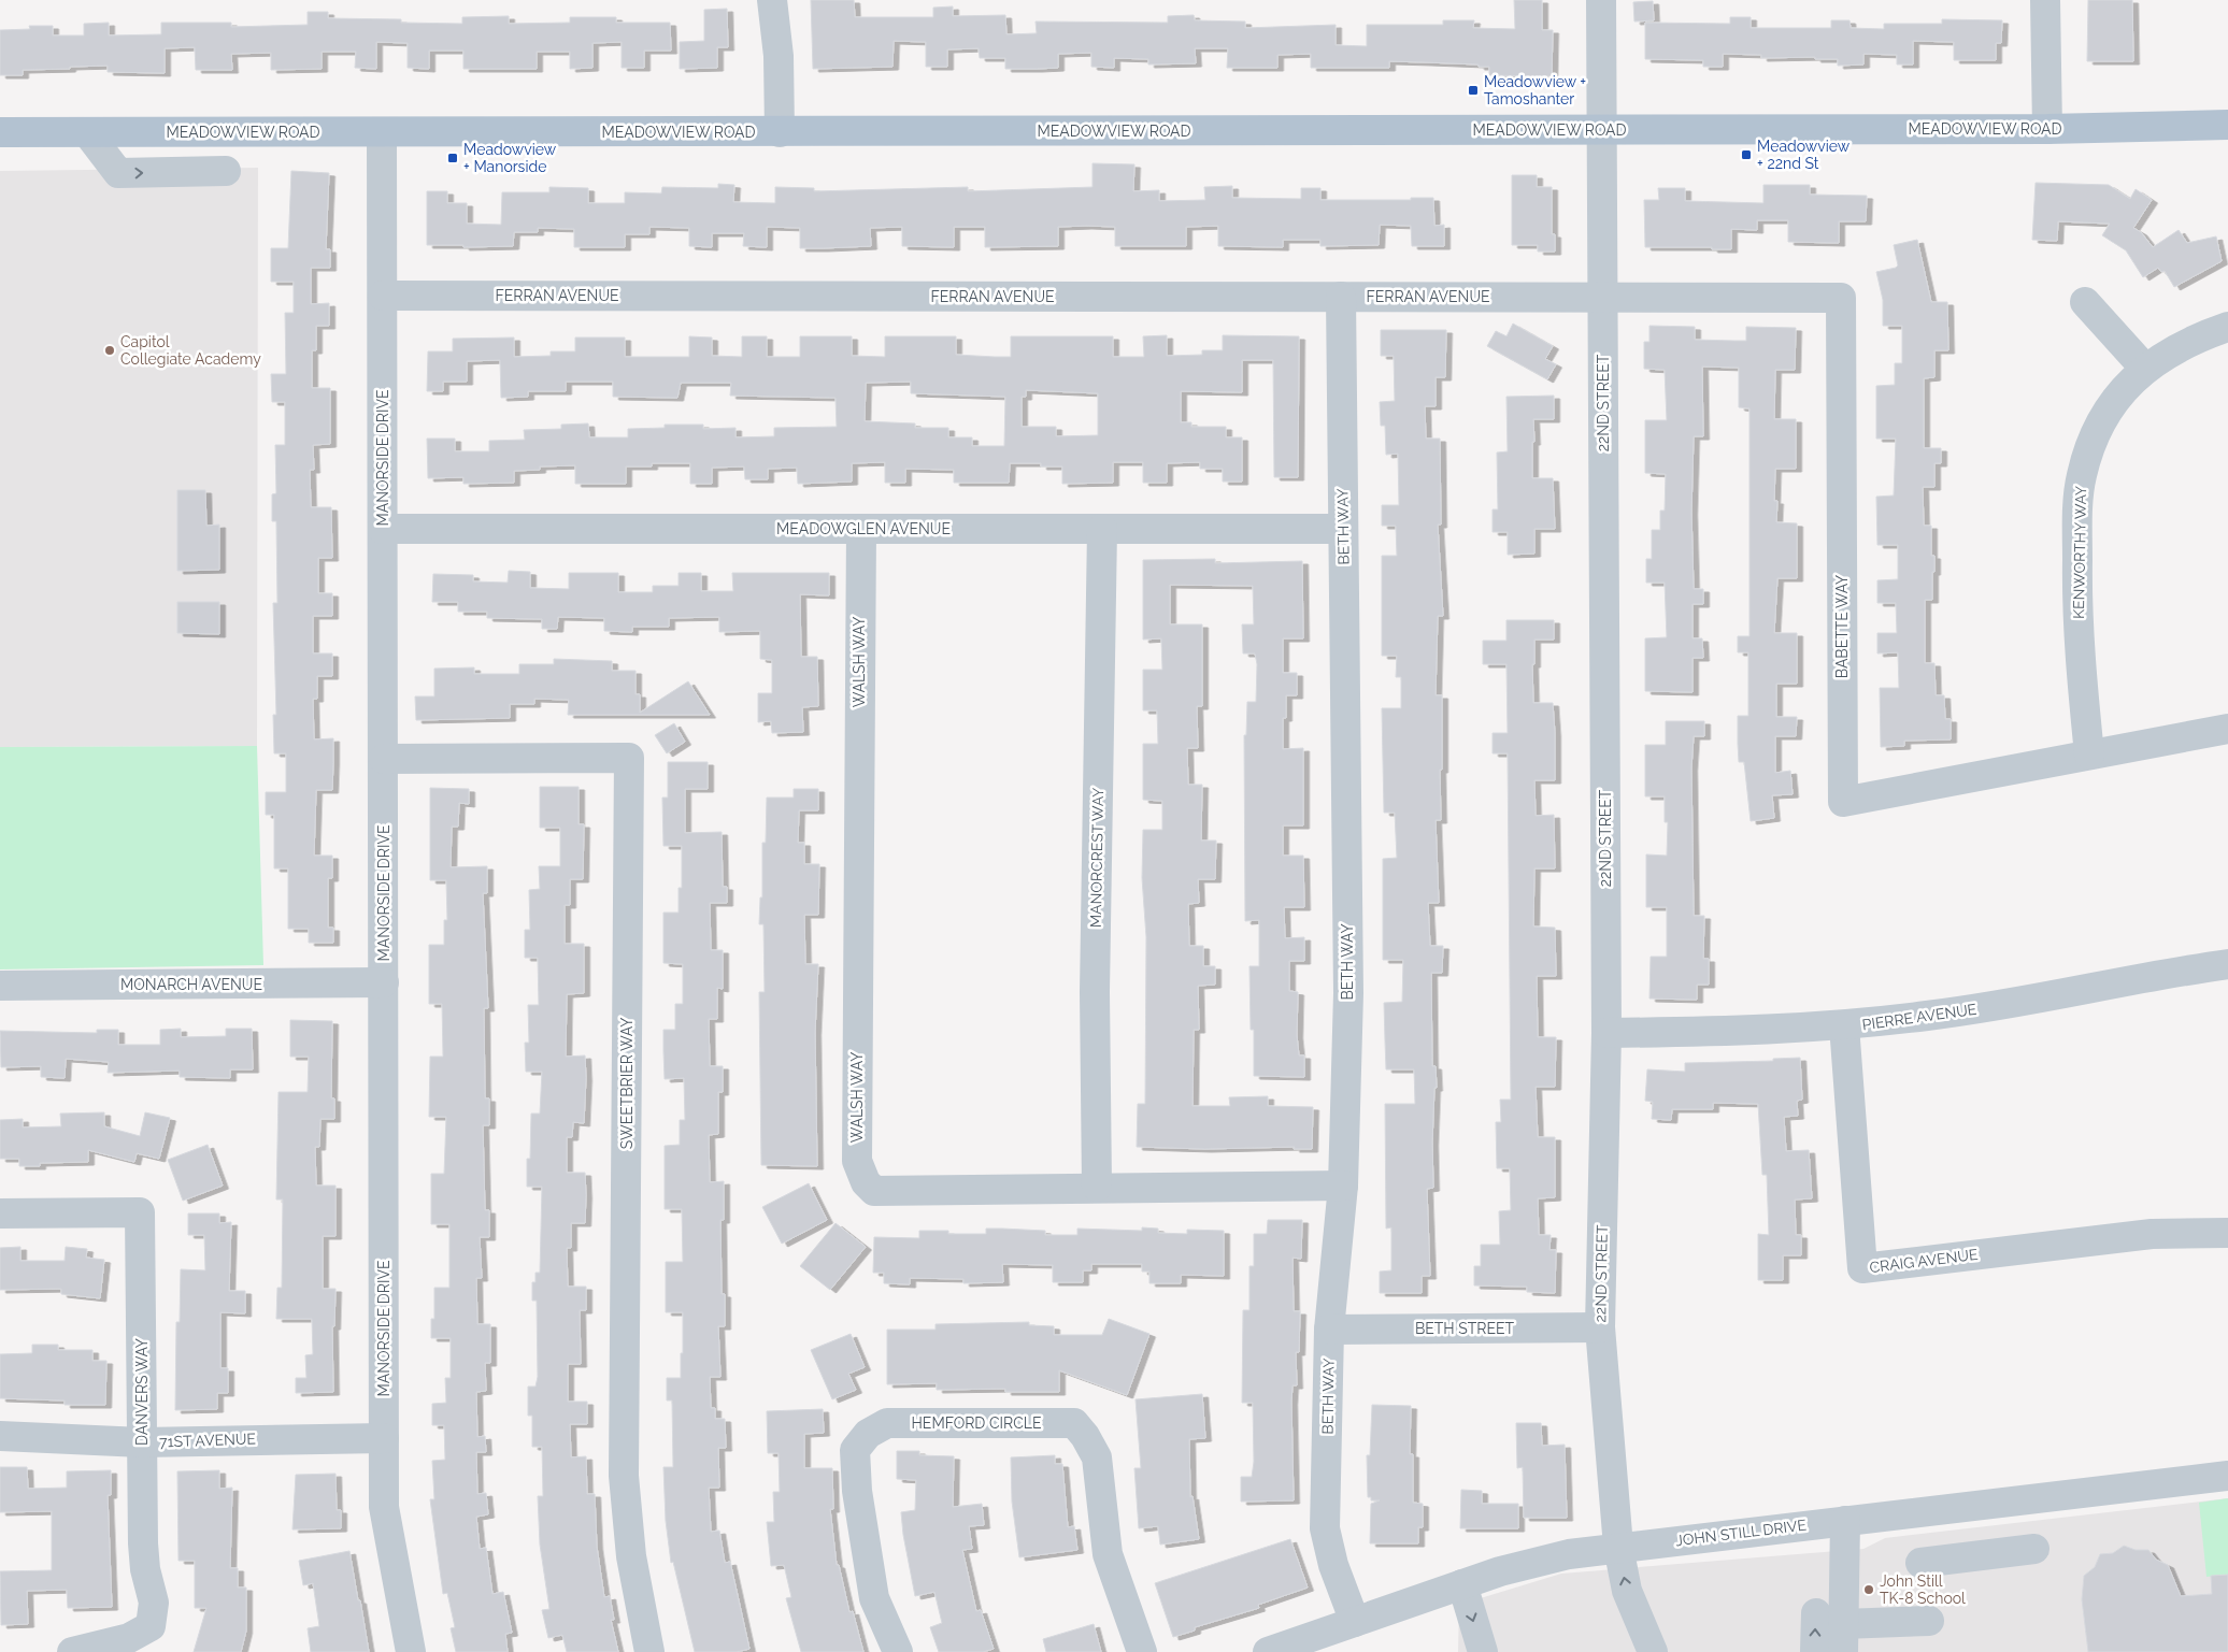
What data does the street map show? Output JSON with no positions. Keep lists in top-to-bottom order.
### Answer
{
  "streets": {
    "main road": ["MEADOWVIEW ROAD"],
    "street": [
      "FERRAN AVENUE",
      "22ND STREET",
      "MANORSIDE DRIVE",
      "BETH WAY",
      "MEADOWGLEN AVENUE",
      "KENWORTHY WAY",
      "BABETTE WAY",
      "WALSH WAY",
      "MANORCREST WAY",
      "MONARCH AVENUE",
      "PIERRE AVENUE",
      "SWEETBRIER WAY",
      "CRAIG AVENUE",
      "BETH STREET",
      "DANVERS WAY",
      "HEMFORD CIRCLE",
      "71ST AVENUE",
      "JOHN STILL DRIVE"
    ]
  },
  "crossings": [
    ["MEADOWVIEW ROAD", "22ND STREET"],
    ["MEADOWVIEW ROAD", "MANORSIDE DRIVE"],
    ["FERRAN AVENUE", "22ND STREET"],
    ["FERRAN AVENUE", "MANORSIDE DRIVE"],
    ["FERRAN AVENUE", "BETH WAY"],
    ["FERRAN AVENUE", "BABETTE WAY"],
    ["22ND STREET", "BABETTE WAY"],
    ["22ND STREET", "PIERRE AVENUE"],
    ["22ND STREET", "BETH STREET"],
    ["22ND STREET", "JOHN STILL DRIVE"],
    ["MANORSIDE DRIVE", "MEADOWGLEN AVENUE"],
    ["MANORSIDE DRIVE", "MONARCH AVENUE"],
    ["MANORSIDE DRIVE", "SWEETBRIER WAY"],
    ["MANORSIDE DRIVE", "71ST AVENUE"],
    ["BETH WAY", "MEADOWGLEN AVENUE"],
    ["BETH WAY", "WALSH WAY"],
    ["BETH WAY", "BETH STREET"],
    ["BETH WAY", "JOHN STILL DRIVE"],
    ["MEADOWGLEN AVENUE", "WALSH WAY"],
    ["MEADOWGLEN AVENUE", "MANORCREST WAY"],
    ["KENWORTHY WAY", "BABETTE WAY"],
    ["WALSH WAY", "MANORCREST WAY"],
    ["PIERRE AVENUE", "CRAIG AVENUE"],
    ["DANVERS WAY", "71ST AVENUE"]
  ],
  "places": {
    "transit": ["Meadowview + Tamoshanter", "Meadowview + 22nd St", "Meadowview + Manorside"],
    "other": ["Capitol Collegiate Academy", "John Still TK-8 School"]
  }
}
